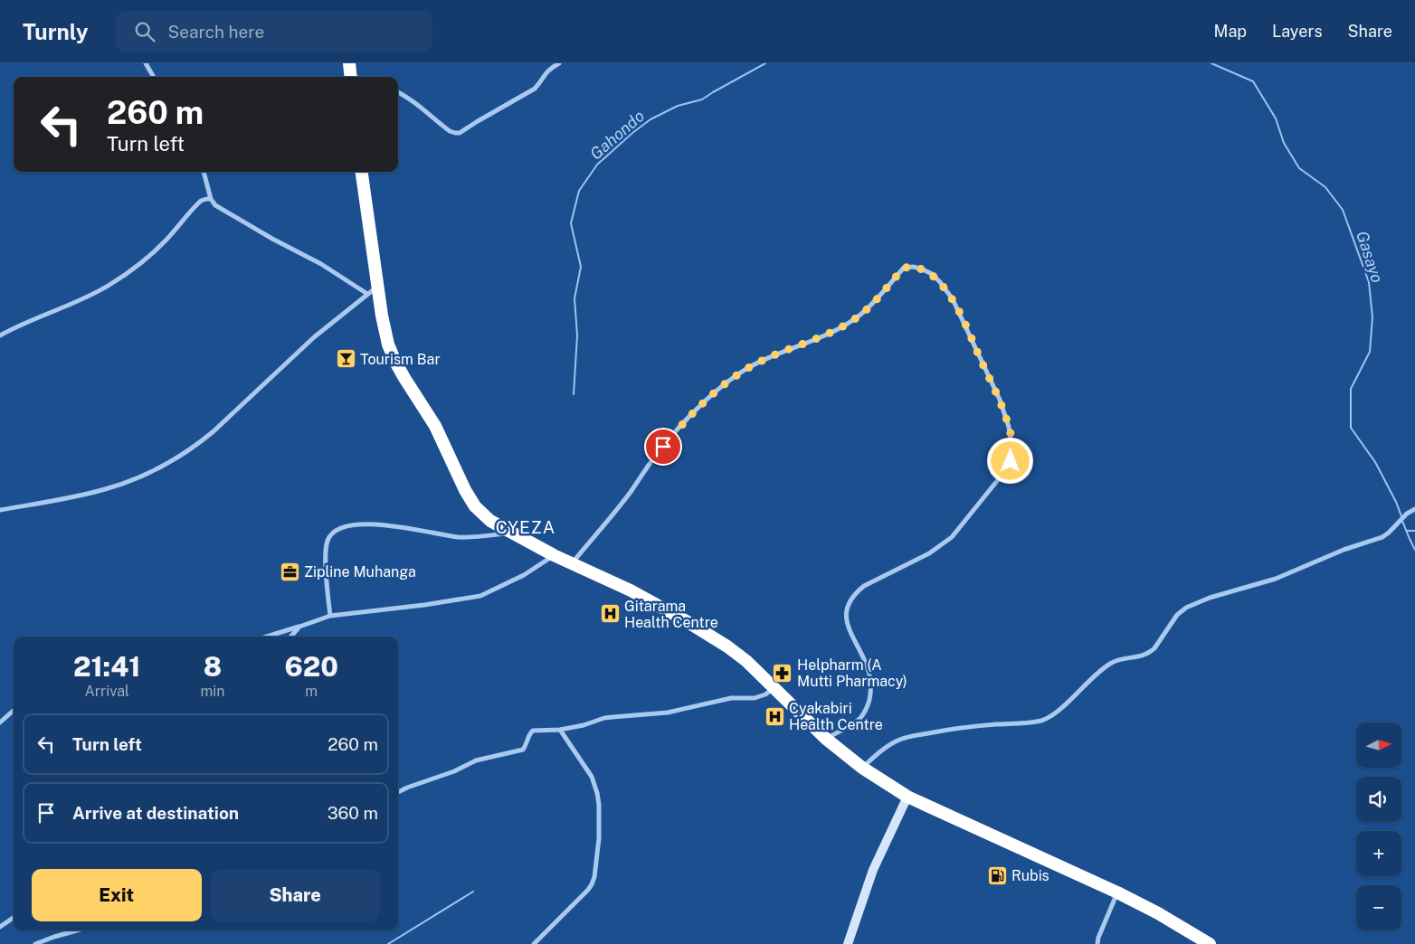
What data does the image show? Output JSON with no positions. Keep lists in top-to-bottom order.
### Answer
{
  "districts": ["CYEZA"],
  "water": ["Gahondo", "Gasayo"],
  "places": {
    "bar": ["Tourism Bar"],
    "office": ["Zipline Muhanga"],
    "hospital": ["Gitarama Health Centre", "Cyakabiri Health Centre"],
    "pharmacy": ["Helpharm (A Mutti Pharmacy)"],
    "fuel station": ["Rubis"]
  },
  "north": "right",
  "page": {
    "header": "Turnly",
    "search": "Search here",
    "nav": ["Map", "Layers", "Share"],
    "turn": ["260 m", "Turn left"],
    "eta": [
      "21:41",
      "Arrival",
      "8",
      "min",
      "620",
      "m"
    ],
    "list": [
      {
        "name": "Turn left",
        "value": "260 m"
      },
      {
        "name": "Arrive at destination",
        "value": "360 m"
      }
    ],
    "map_buttons": ["+", "−"],
    "buttons": ["Exit", "Share"]
  }
}
